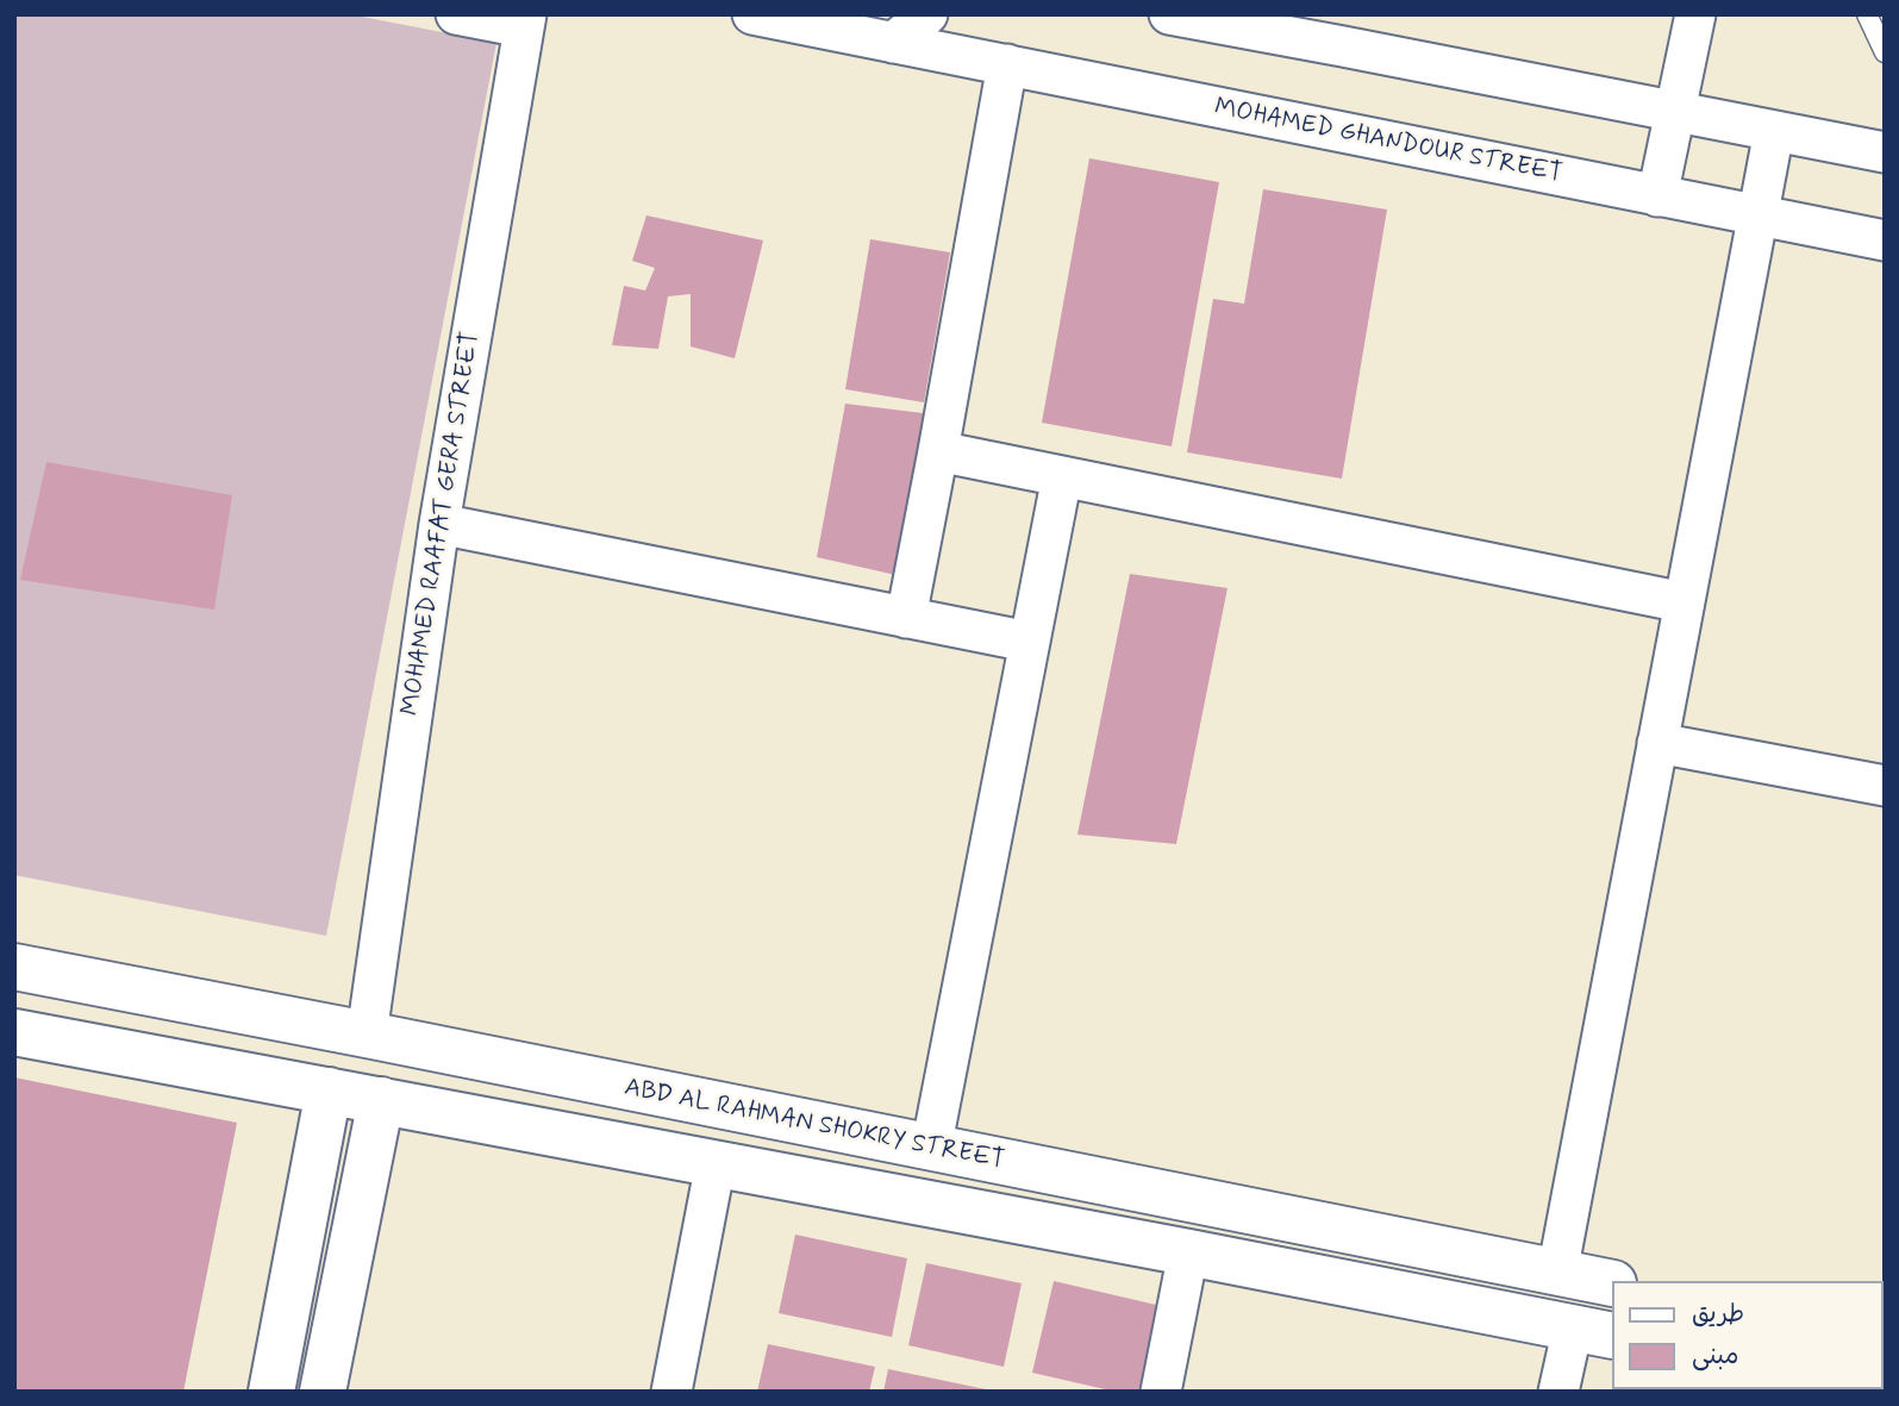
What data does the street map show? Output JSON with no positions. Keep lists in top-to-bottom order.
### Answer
{
  "streets": {
    "street": ["MOHAMED GHANDOUR STREET", "MOHAMED RAAFAT GERA STREET", "ABD AL RAHMAN SHOKRY STREET"]
  },
  "crossings": [
    ["MOHAMED RAAFAT GERA STREET", "ABD AL RAHMAN SHOKRY STREET"]
  ],
  "legend": ["طريق", "مبنى"]
}
